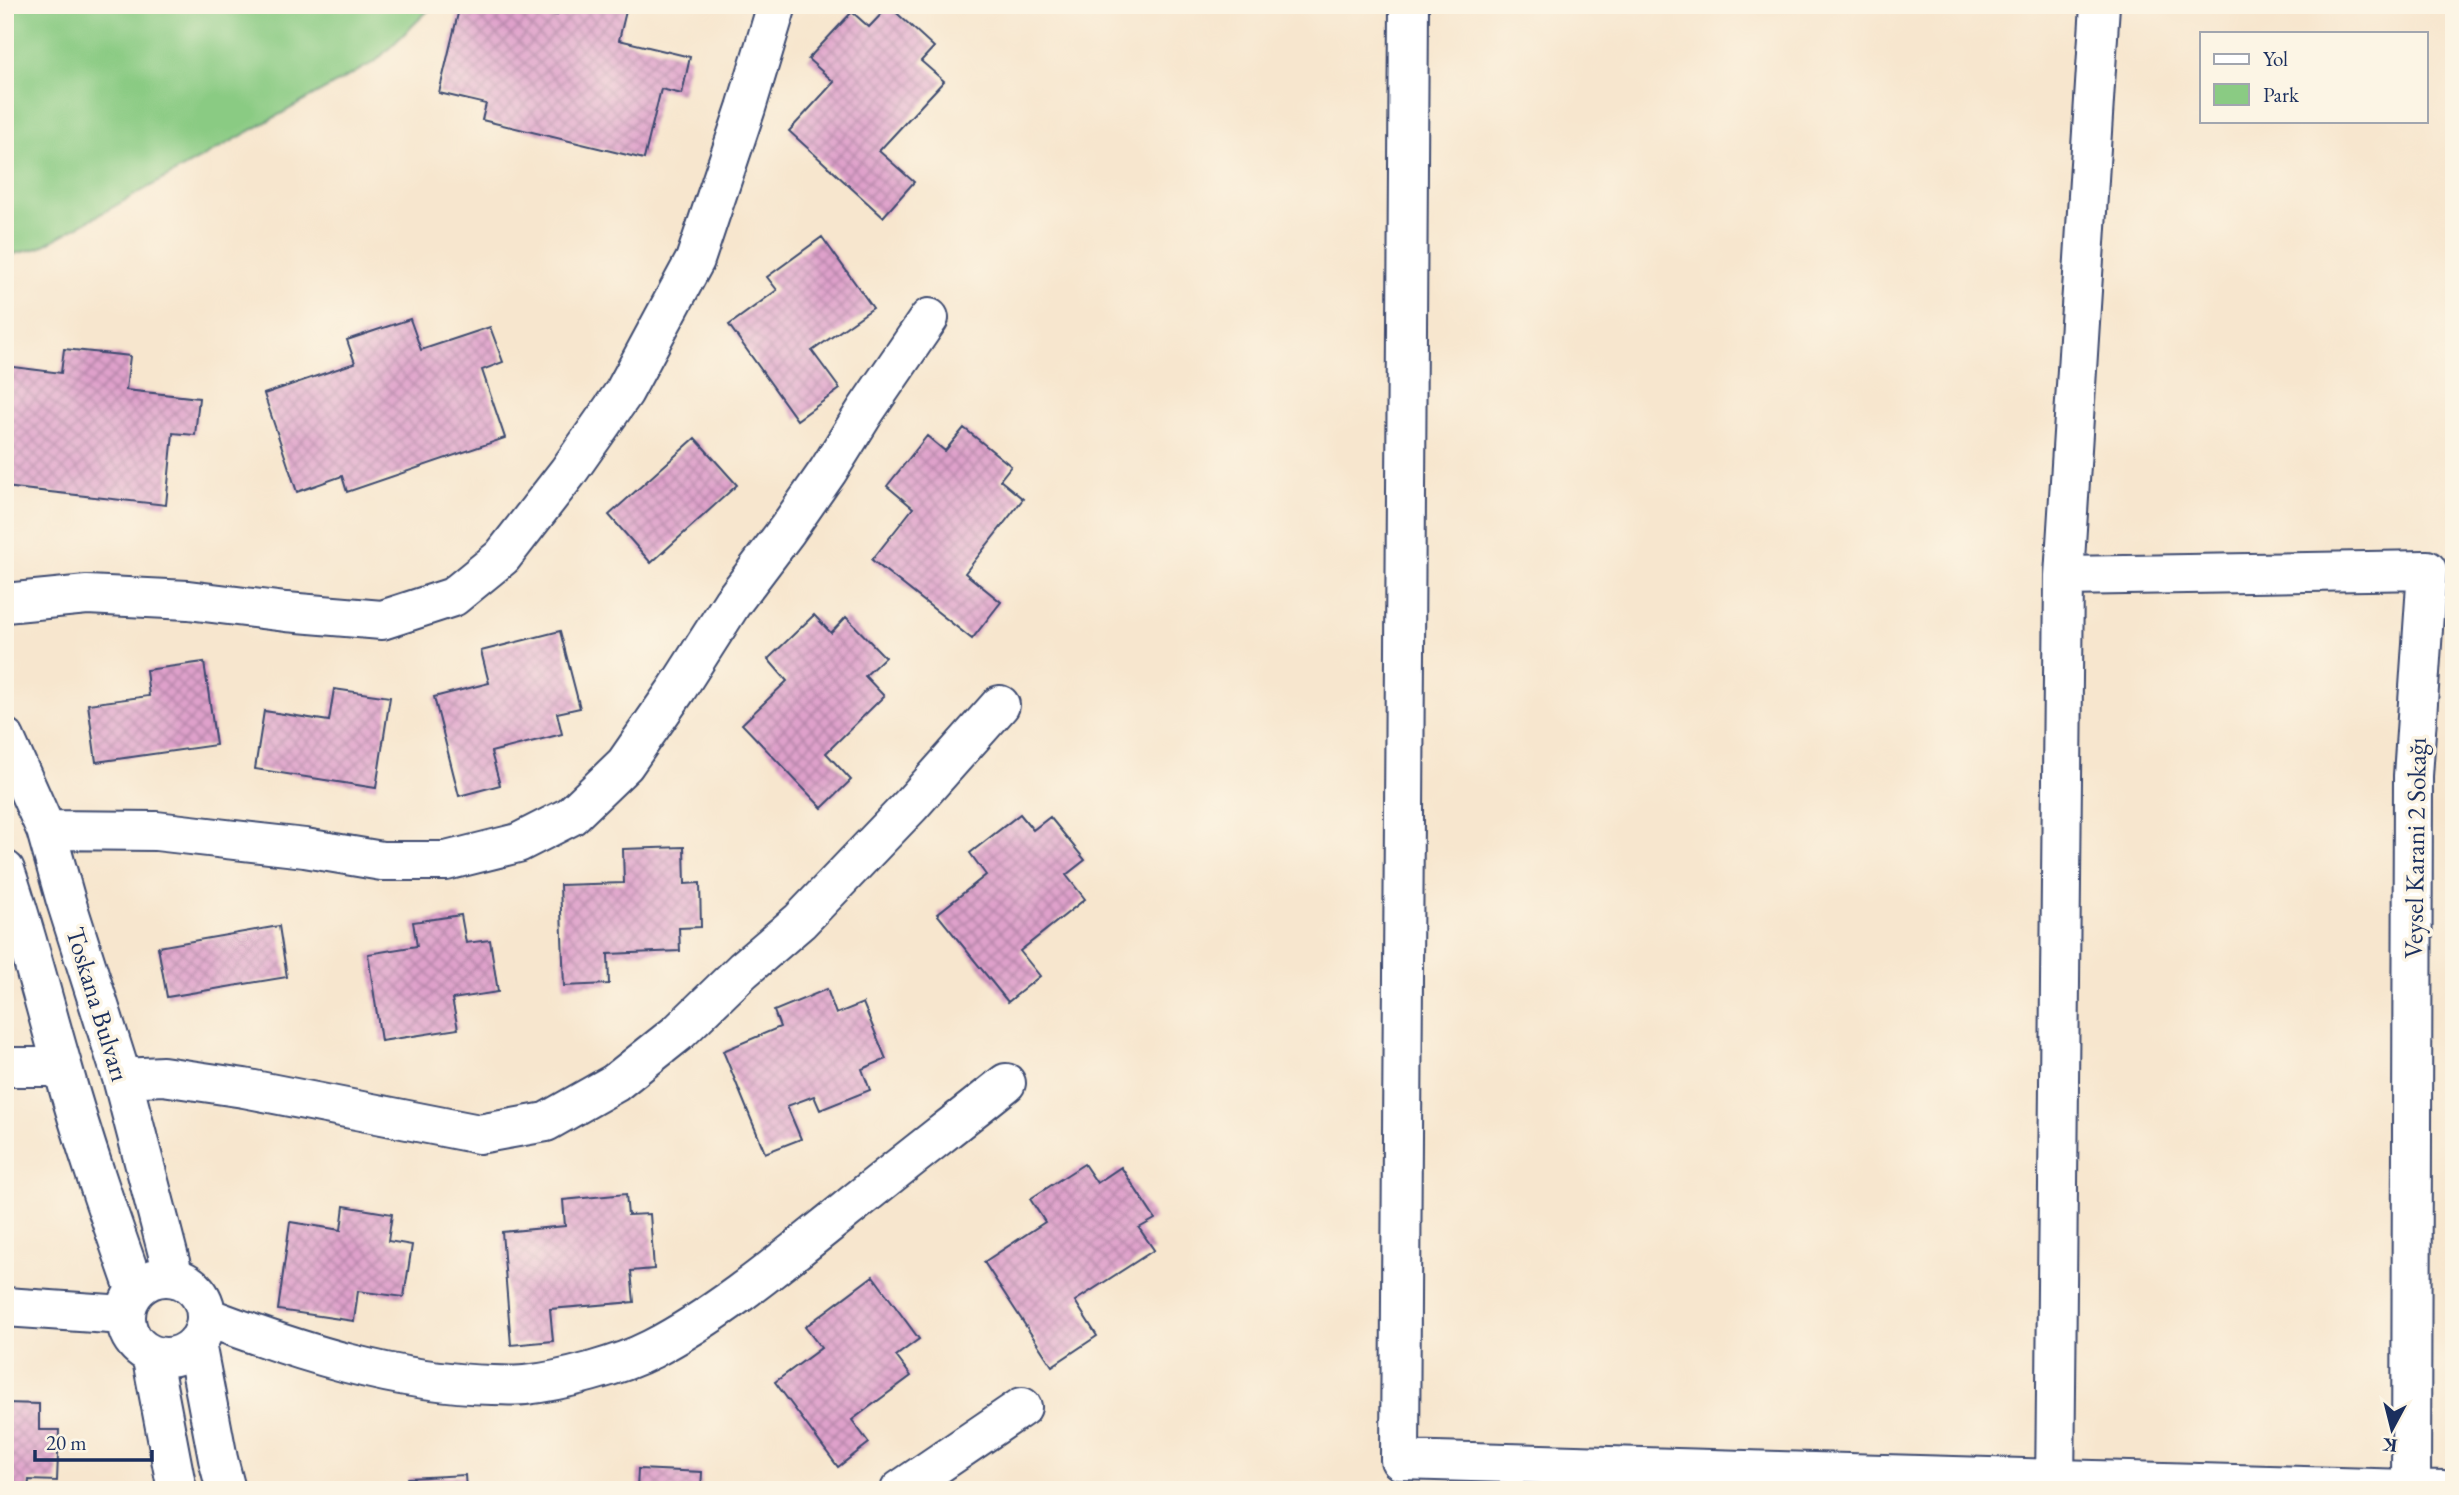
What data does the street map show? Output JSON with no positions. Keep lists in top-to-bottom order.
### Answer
{
  "streets": {
    "street": ["Veysel Karani 2 Sokağı", "Toskana Bulvarı"]
  },
  "legend": ["Yol", "Park"],
  "scale_bar": "20 m",
  "north": "bottom"
}
